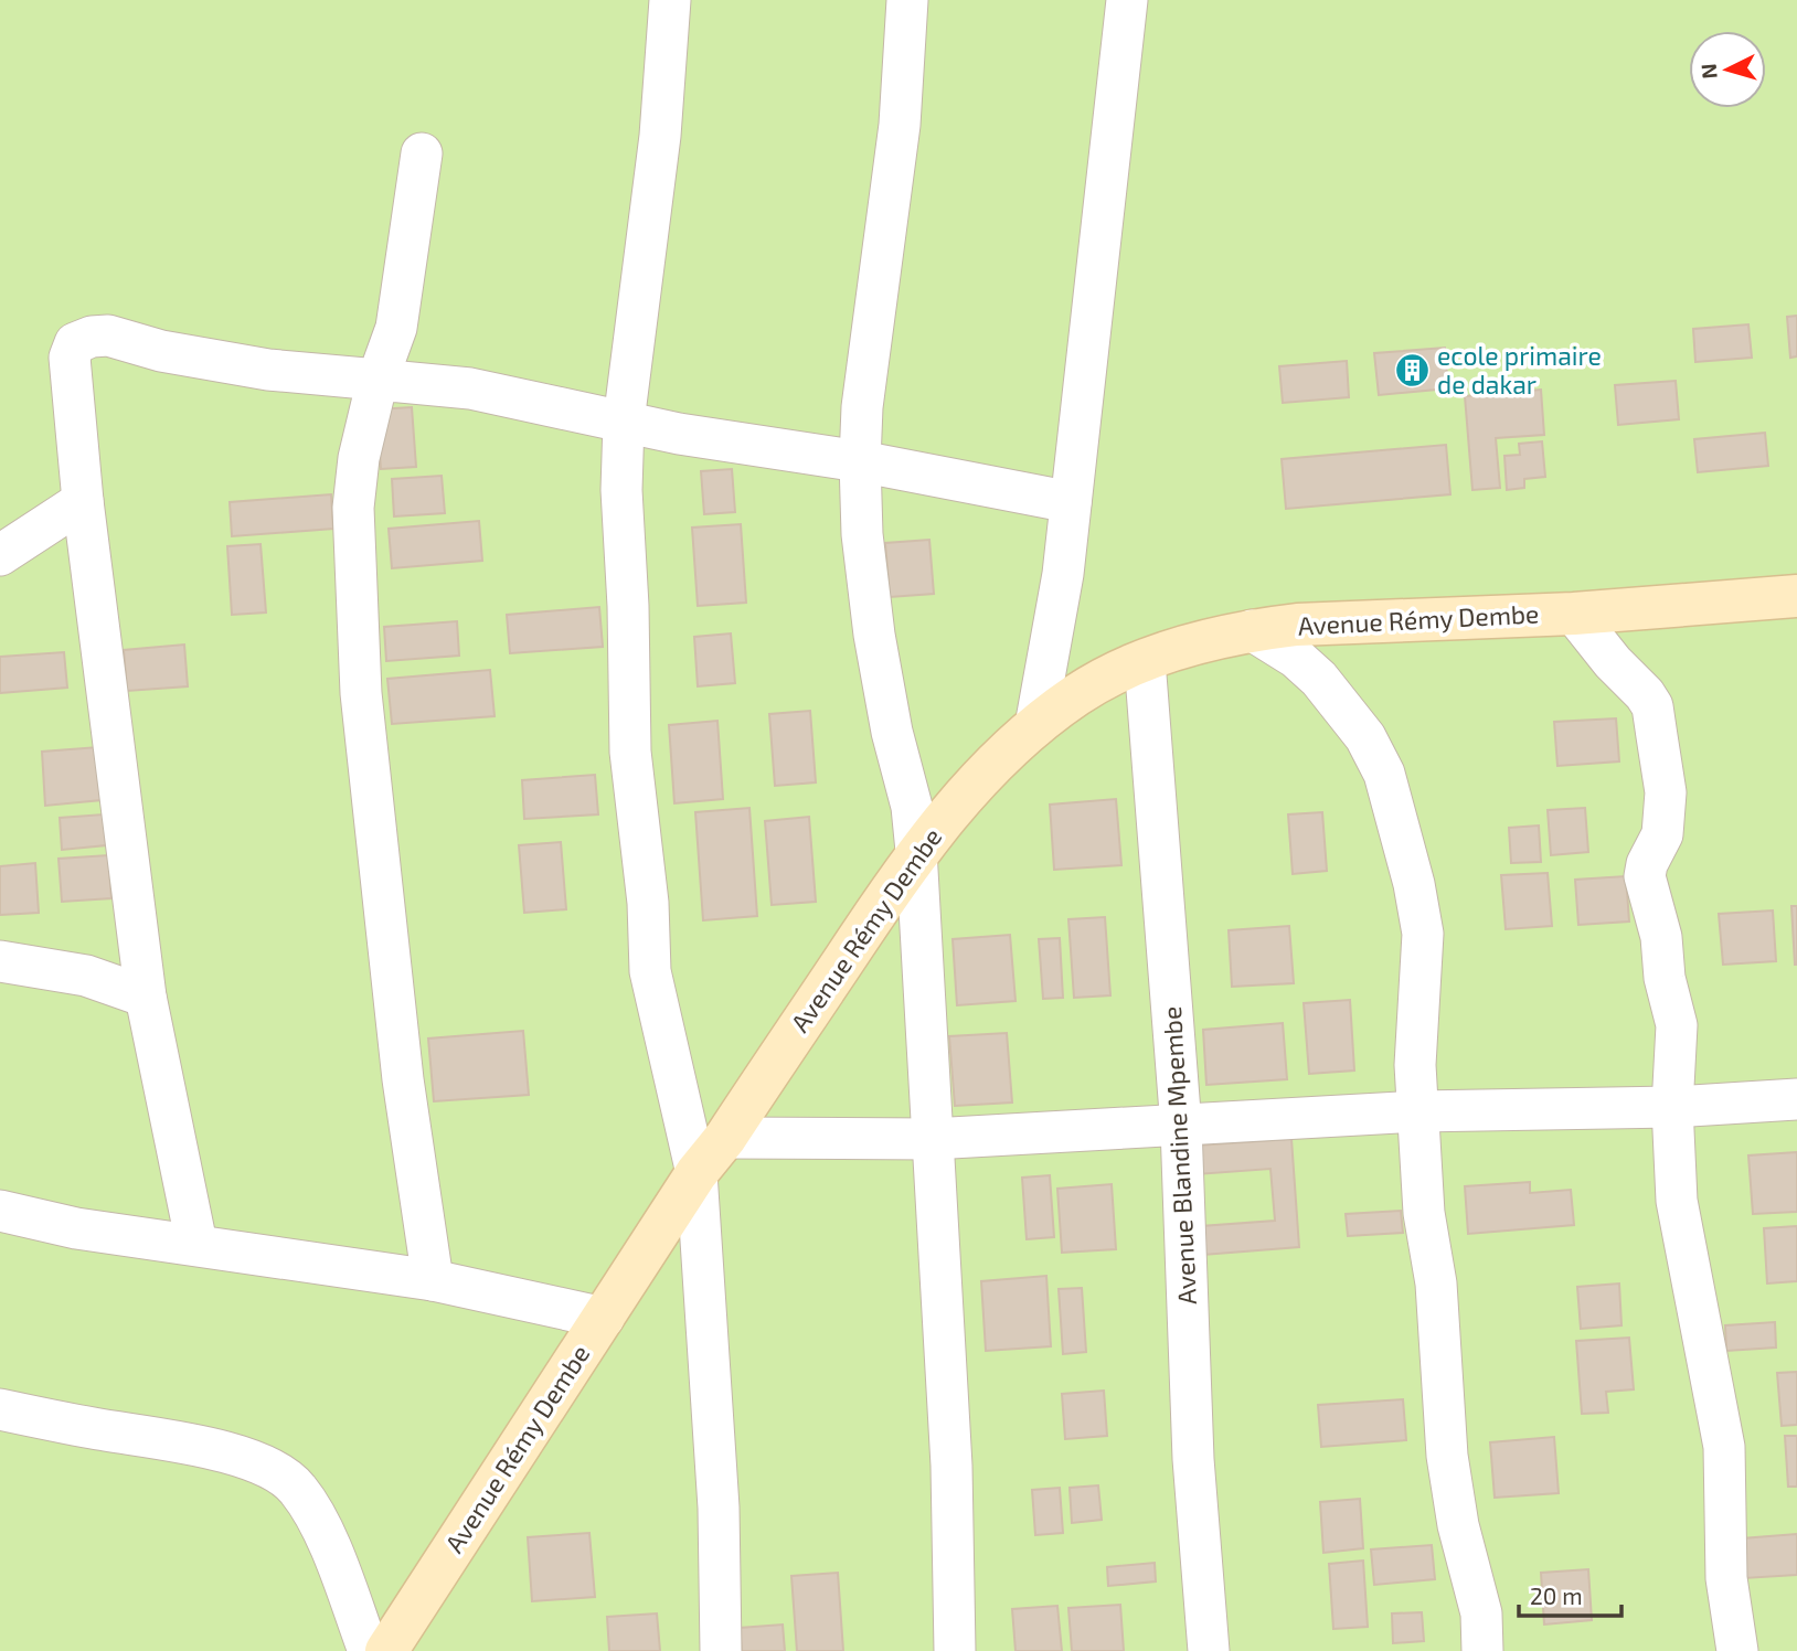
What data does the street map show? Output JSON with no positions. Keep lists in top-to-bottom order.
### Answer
{
  "streets": {
    "street": ["Avenue Rémy Dembe", "Avenue Blandine Mpembe"]
  },
  "crossings": [
    ["Avenue Rémy Dembe", "Avenue Blandine Mpembe"]
  ],
  "places": {
    "building": ["ecole primaire de dakar"]
  },
  "scale_bar": "20 m",
  "north": "left"
}
